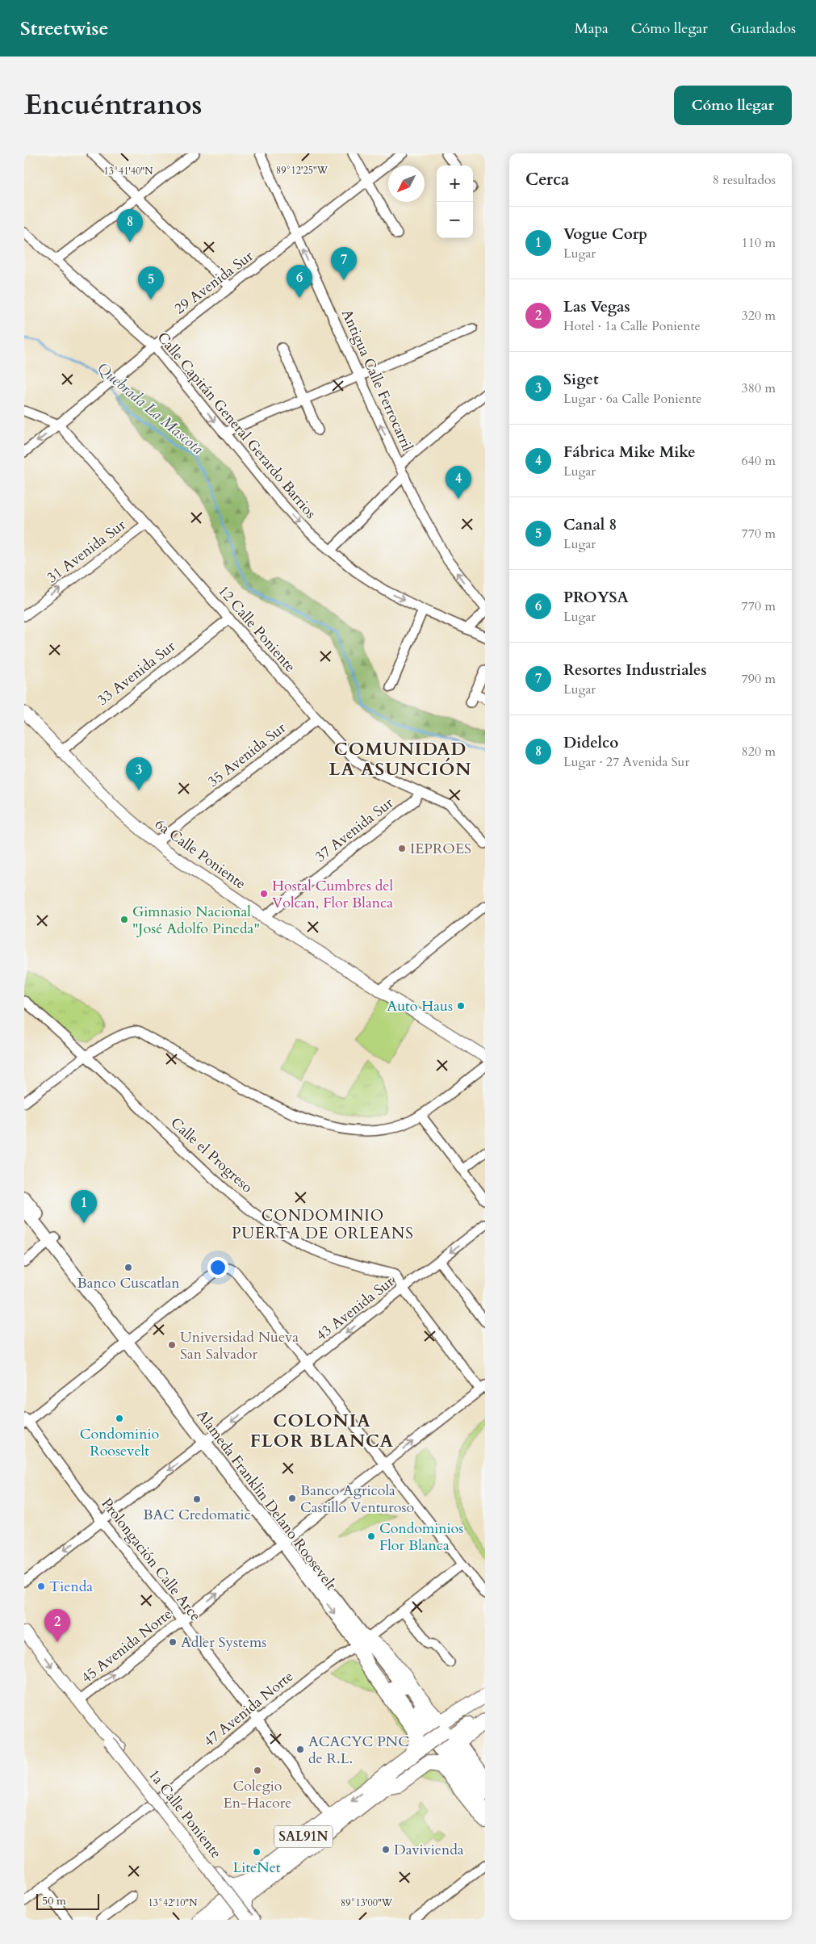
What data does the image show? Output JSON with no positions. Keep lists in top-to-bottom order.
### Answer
{
  "streets": {
    "main road": ["Alameda Franklin Delano Roosevelt", "SAL91N"],
    "street": [
      "29 Avenida Sur",
      "Antigua Calle Ferrocarril",
      "Calle Capitán General Gerardo Barrios",
      "31 Avenida Sur",
      "12 Calle Poniente",
      "33 Avenida Sur",
      "35 Avenida Sur",
      "37 Avenida Sur",
      "6a Calle Poniente",
      "Calle el Progreso",
      "43 Avenida Sur",
      "Prolongación Calle Arce",
      "45 Avenida Norte",
      "47 Avenida Norte",
      "1a Calle Poniente"
    ]
  },
  "crossings": [
    ["29 Avenida Sur", "Antigua Calle Ferrocarril"],
    ["29 Avenida Sur", "Calle Capitán General Gerardo Barrios"],
    ["29 Avenida Sur", "12 Calle Poniente"],
    ["31 Avenida Sur", "12 Calle Poniente"],
    ["12 Calle Poniente", "33 Avenida Sur"],
    ["12 Calle Poniente", "35 Avenida Sur"],
    ["12 Calle Poniente", "37 Avenida Sur"],
    ["33 Avenida Sur", "6a Calle Poniente"],
    ["35 Avenida Sur", "6a Calle Poniente"],
    ["37 Avenida Sur", "6a Calle Poniente"],
    ["Calle el Progreso", "43 Avenida Sur"],
    ["43 Avenida Sur", "Alameda Franklin Delano Roosevelt"],
    ["43 Avenida Sur", "Prolongación Calle Arce"],
    ["Alameda Franklin Delano Roosevelt", "45 Avenida Norte"],
    ["Alameda Franklin Delano Roosevelt", "47 Avenida Norte"],
    ["Prolongación Calle Arce", "45 Avenida Norte"],
    ["Prolongación Calle Arce", "47 Avenida Norte"],
    ["Prolongación Calle Arce", "SAL91N"],
    ["45 Avenida Norte", "1a Calle Poniente"],
    ["47 Avenida Norte", "1a Calle Poniente"]
  ],
  "one_way": [
    "Antigua Calle Ferrocarril",
    "Calle Capitán General Gerardo Barrios",
    "31 Avenida Sur",
    "43 Avenida Sur",
    "45 Avenida Norte"
  ],
  "districts": ["COMUNIDAD LA ASUNCIÓN", "CONDOMINIO PUERTA DE ORLEANS", "COLONIA FLOR BLANCA"],
  "water": ["Quebrada La Mascota"],
  "places": [
    "IEPROES",
    "Hostal Cumbres del Volcan, Flor Blanca",
    "Gimnasio Nacional \"José Adolfo Pineda\"",
    "Auto Haus",
    "Banco Cuscatlan",
    "Universidad Nueva San Salvador",
    "Condominio Roosevelt",
    "Banco Agricola Castillo Venturoso",
    "BAC Credomatic",
    "Condominios Flor Blanca",
    "Tienda",
    "Adler Systems",
    "ACACYC PNC de R.L.",
    "Colegio En-Hacore",
    "Davivienda",
    "LiteNet"
  ],
  "scale_bar": "50 m",
  "north": "bottom left",
  "page": {
    "header": "Streetwise",
    "nav": ["Mapa", "Cómo llegar", "Guardados"],
    "title": "Encuéntranos",
    "buttons": "Cómo llegar",
    "heading": ["Cerca", "8 resultados"],
    "map_buttons": ["+", "−"],
    "list": [
      {
        "mark": "1",
        "name": "Vogue Corp",
        "note": "Lugar",
        "value": "110 m"
      },
      {
        "mark": "2",
        "name": "Las Vegas",
        "note": "Hotel · 1a Calle Poniente",
        "value": "320 m"
      },
      {
        "mark": "3",
        "name": "Siget",
        "note": "Lugar · 6a Calle Poniente",
        "value": "380 m"
      },
      {
        "mark": "4",
        "name": "Fábrica Mike Mike",
        "note": "Lugar",
        "value": "640 m"
      },
      {
        "mark": "5",
        "name": "Canal 8",
        "note": "Lugar",
        "value": "770 m"
      },
      {
        "mark": "6",
        "name": "PROYSA",
        "note": "Lugar",
        "value": "770 m"
      },
      {
        "mark": "7",
        "name": "Resortes Industriales",
        "note": "Lugar",
        "value": "790 m"
      },
      {
        "mark": "8",
        "name": "Didelco",
        "note": "Lugar · 27 Avenida Sur",
        "value": "820 m"
      }
    ],
    "pins": [
      "8",
      "7",
      "6",
      "5",
      "4",
      "3",
      "1",
      "2"
    ],
    "scale": "50 m"
  },
  "coordinates": [
    "89°12'25\"W",
    "13°41'40\"N",
    "13°42'10\"N",
    "89°13'00\"W"
  ]
}
